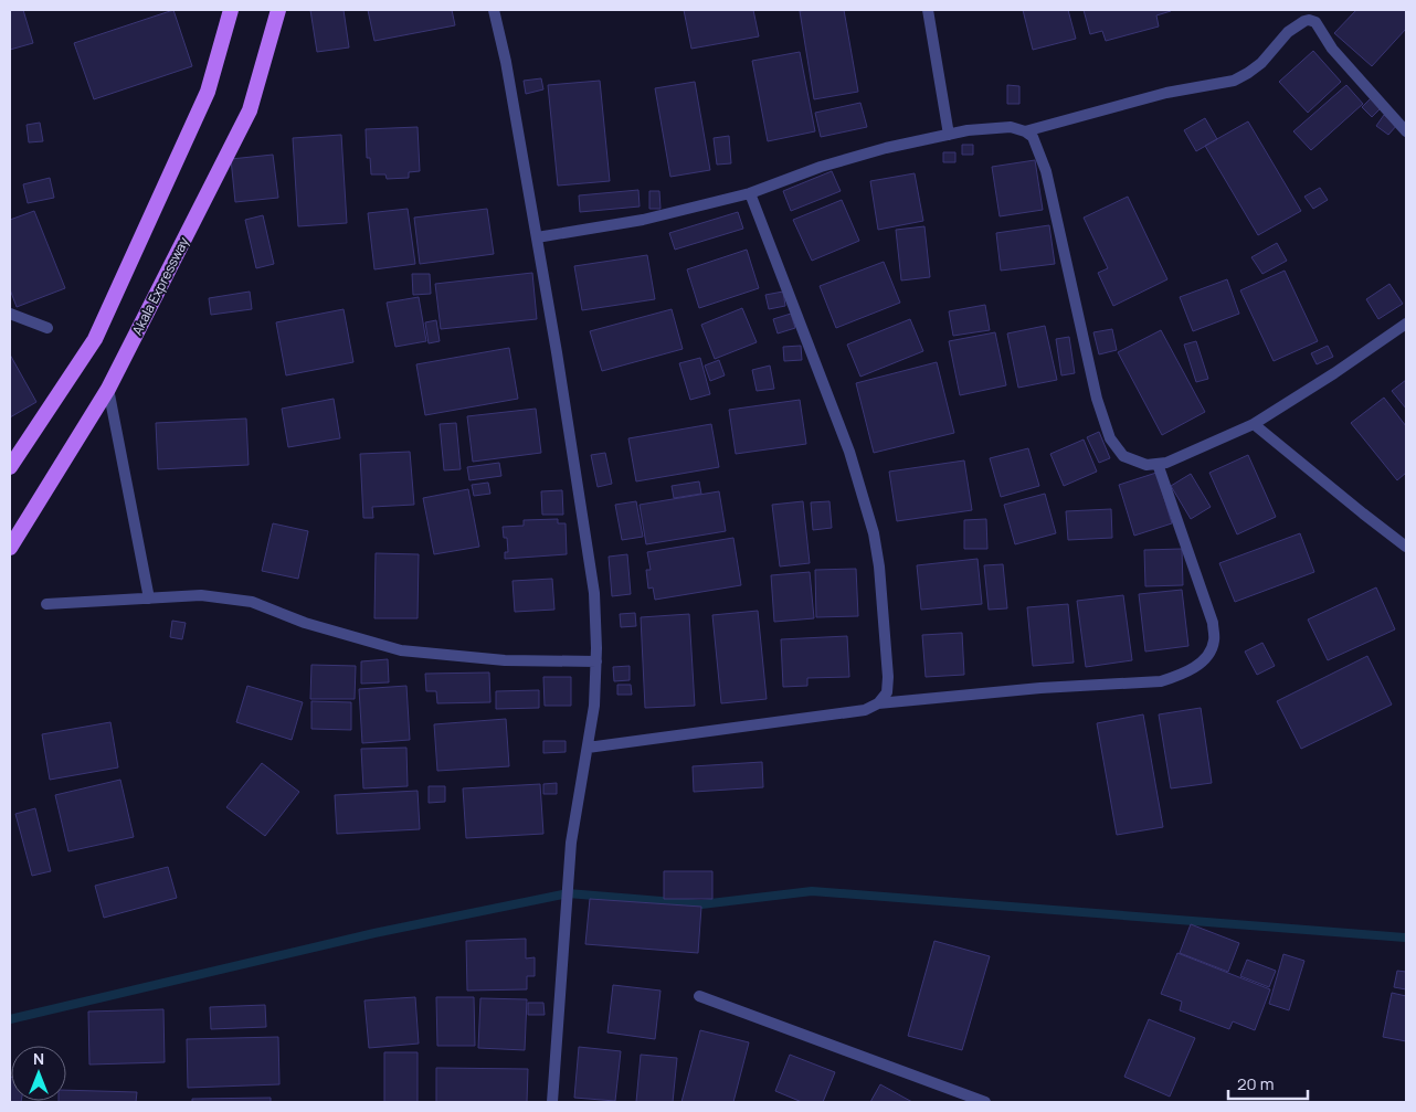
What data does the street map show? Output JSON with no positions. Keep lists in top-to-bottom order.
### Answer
{
  "streets": {
    "main road": ["Akala Expressway"]
  },
  "scale_bar": "20 m",
  "north": "top"
}
